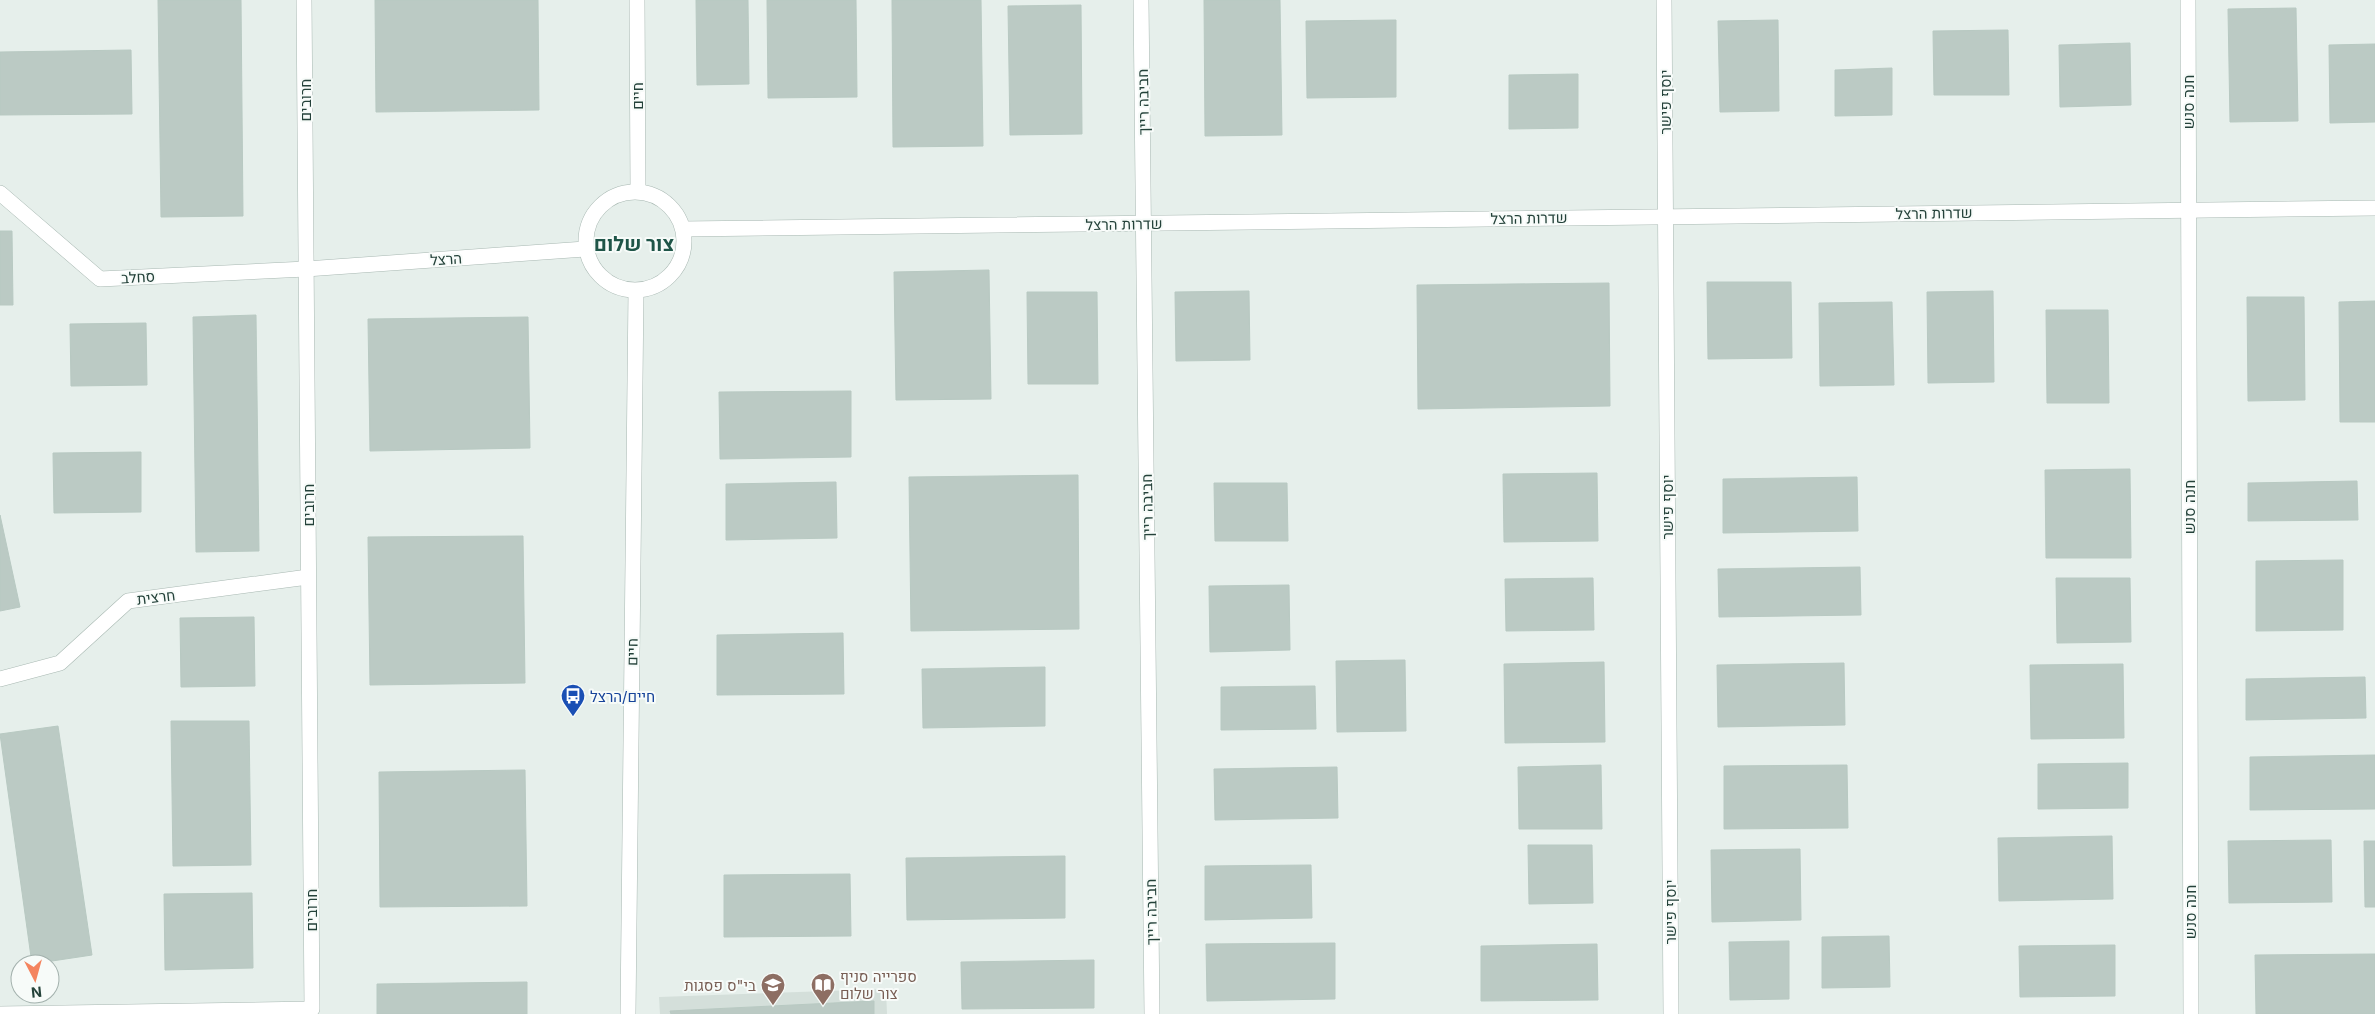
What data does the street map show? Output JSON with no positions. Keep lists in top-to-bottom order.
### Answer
{
  "streets": {
    "street": [
      "חיים",
      "חרובים",
      "חביבה רייך",
      "יוסף פישר",
      "חנה סנש",
      "שדרות הרצל",
      "הרצל",
      "סחלב",
      "חרצית"
    ]
  },
  "crossings": [
    ["חיים", "שדרות הרצל"],
    ["חיים", "הרצל"],
    ["חרובים", "הרצל"],
    ["חרובים", "סחלב"],
    ["חרובים", "חרצית"],
    ["חביבה רייך", "שדרות הרצל"],
    ["יוסף פישר", "שדרות הרצל"],
    ["חנה סנש", "שדרות הרצל"],
    ["שדרות הרצל", "הרצל"],
    ["הרצל", "סחלב"]
  ],
  "districts": ["צור שלום"],
  "places": {
    "bus stop": ["חיים/הרצל"],
    "school or university": ["בי\"ס פסגות"],
    "library": ["ספרייה סניף צור שלום"]
  },
  "north": "bottom"
}
